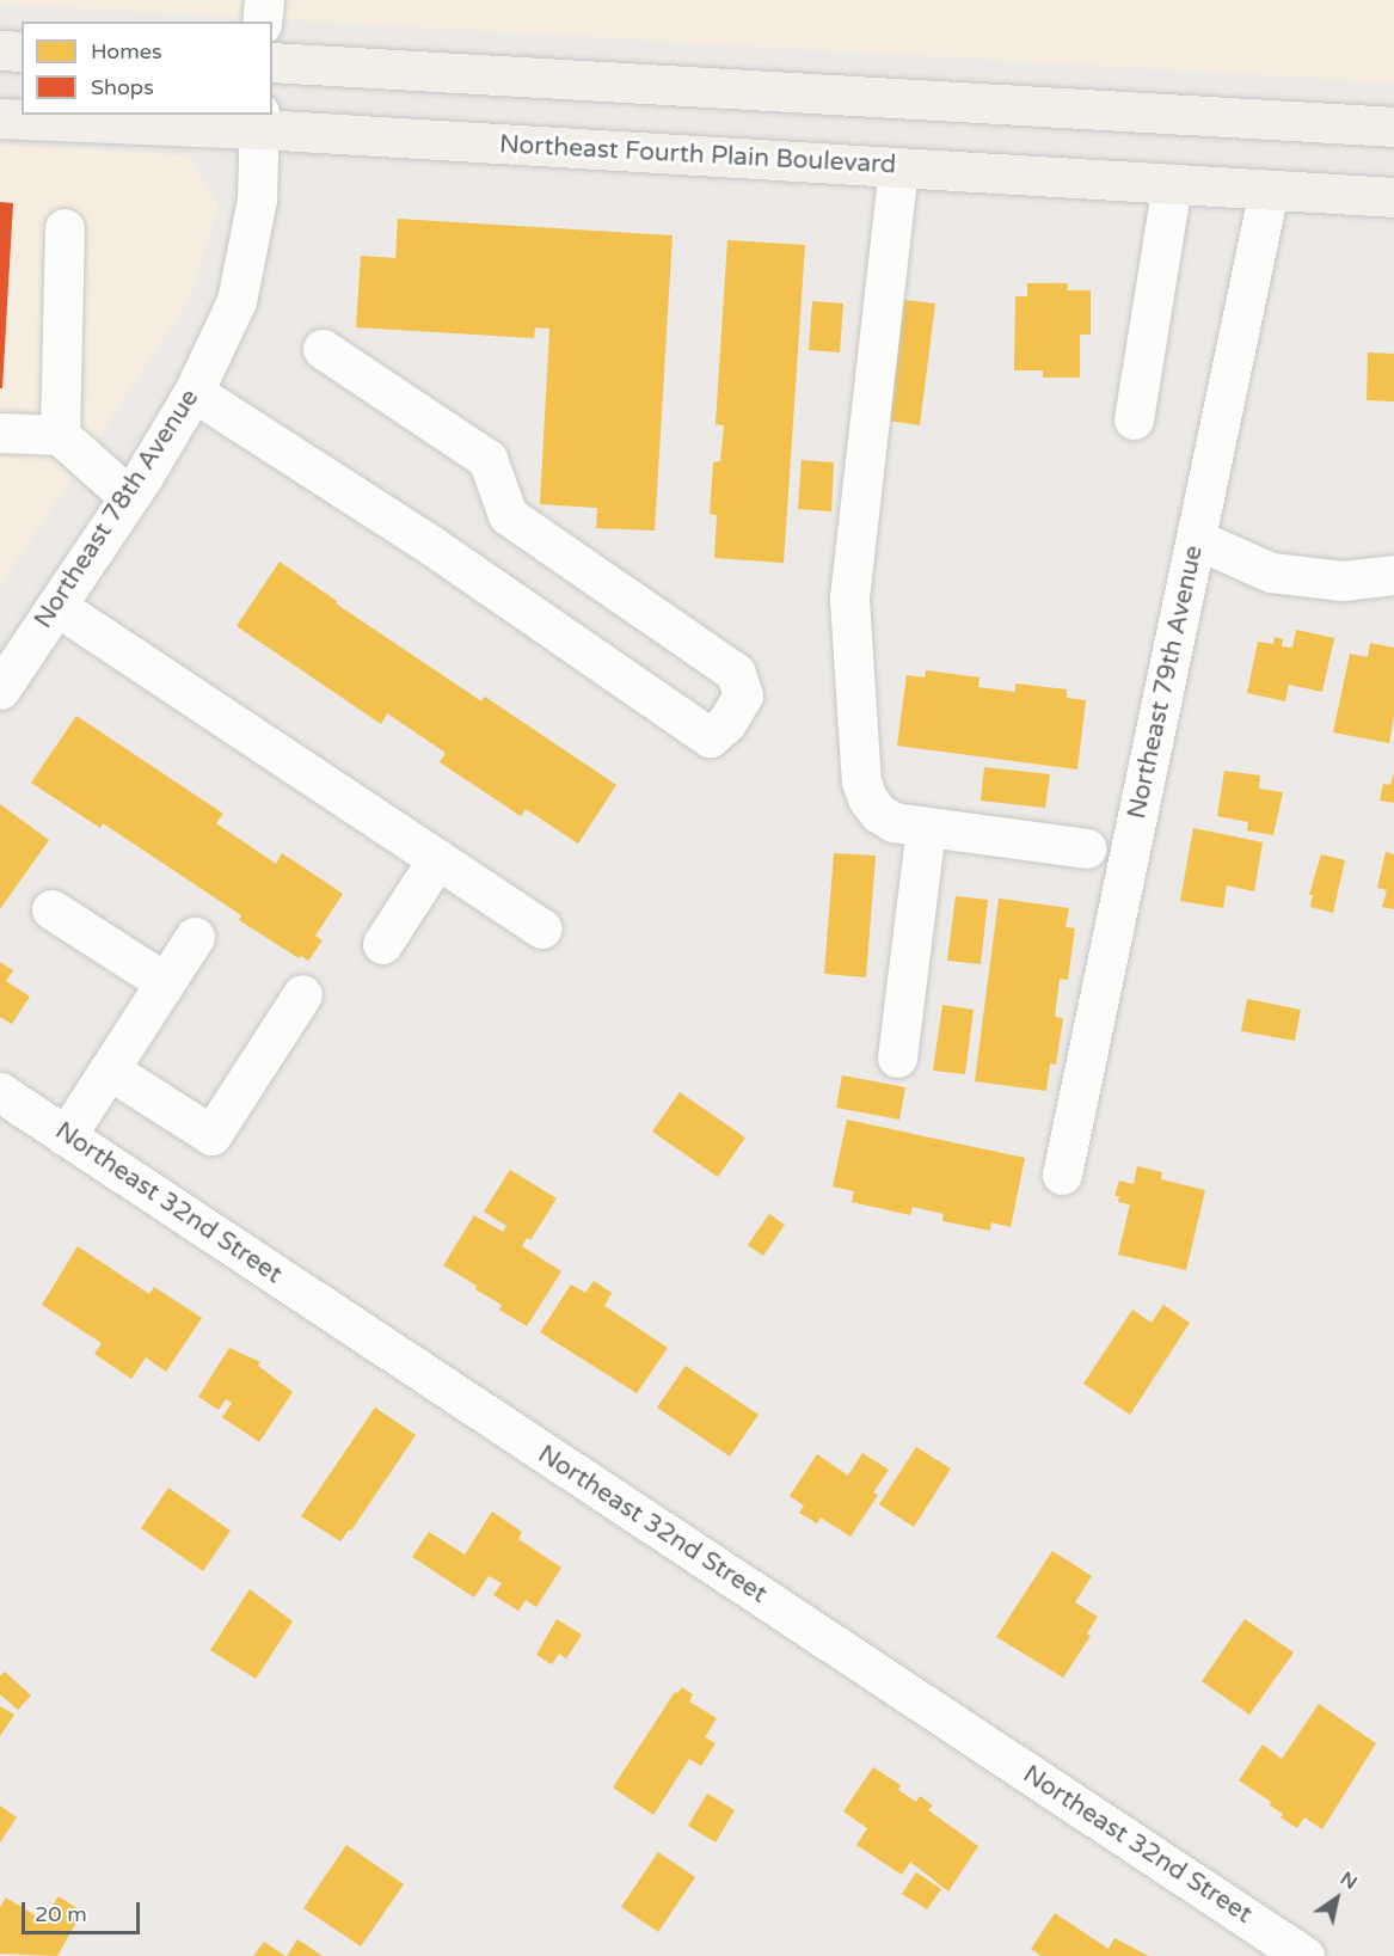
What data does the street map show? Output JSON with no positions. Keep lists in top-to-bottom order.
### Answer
{
  "streets": {
    "main road": ["Northeast Fourth Plain Boulevard"],
    "street": ["Northeast 78th Avenue", "Northeast 79th Avenue", "Northeast 32nd Street"]
  },
  "crossings": [
    ["Northeast Fourth Plain Boulevard", "Northeast 78th Avenue"],
    ["Northeast Fourth Plain Boulevard", "Northeast 79th Avenue"]
  ],
  "legend": ["Homes", "Shops"],
  "scale_bar": "20 m",
  "north": "top right"
}
